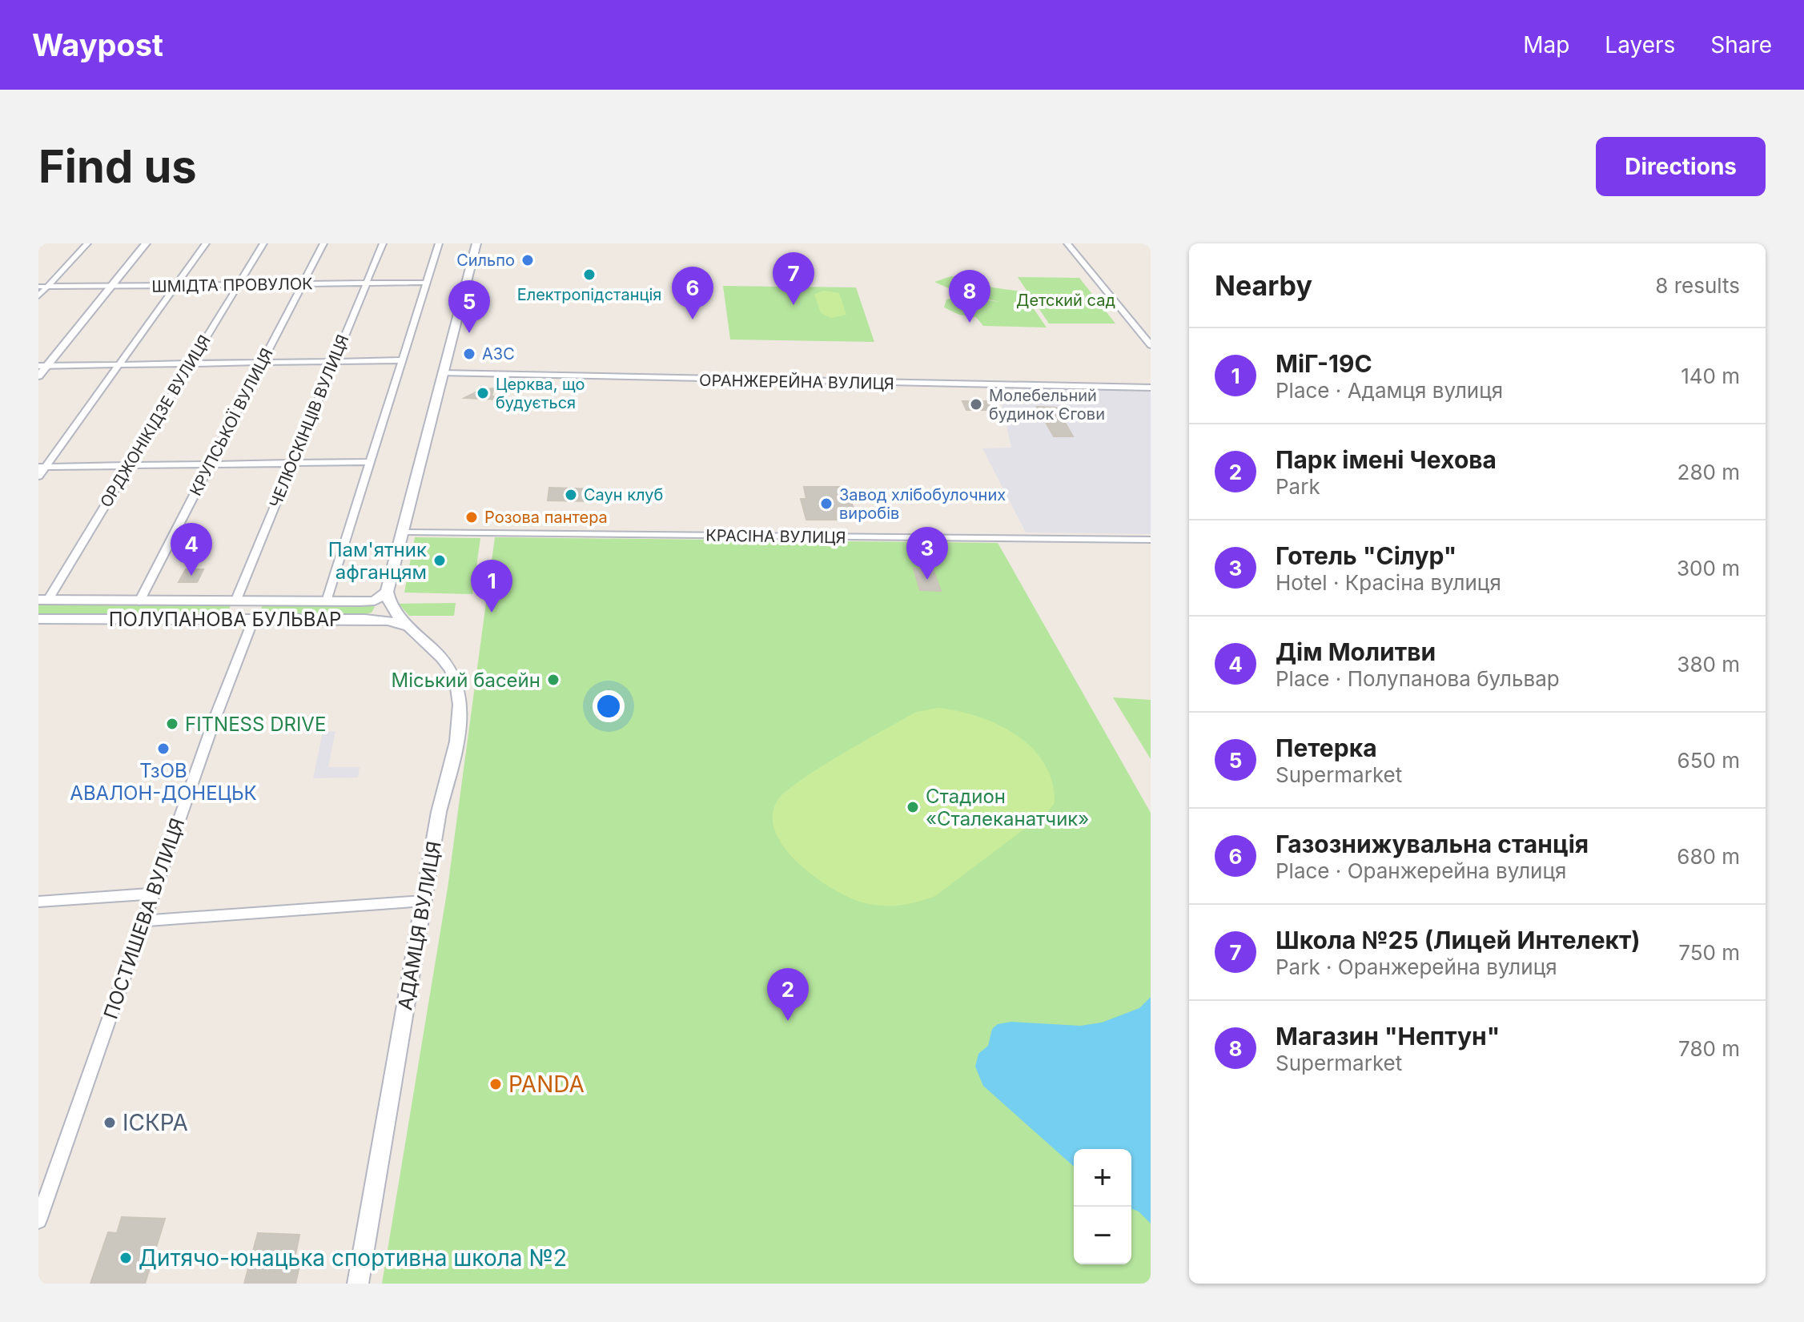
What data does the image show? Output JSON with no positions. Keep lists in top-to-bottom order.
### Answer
{
  "streets": {
    "street": [
      "ШМІДТА ПРОВУЛОК",
      "ОРАНЖЕРЕЙНА ВУЛИЦЯ",
      "ОРДЖОНІКІДЗЕ ВУЛИЦЯ",
      "ЧЕЛЮСКІНЦІВ ВУЛИЦЯ",
      "КРУПСЬКОЇ ВУЛИЦЯ",
      "КРАСІНА ВУЛИЦЯ",
      "ПОЛУПАНОВА БУЛЬВАР",
      "ПОСТИШЕВА ВУЛИЦЯ",
      "АДАМЦЯ ВУЛИЦЯ"
    ]
  },
  "crossings": [
    ["ШМІДТА ПРОВУЛОК", "ОРДЖОНІКІДЗЕ ВУЛИЦЯ"],
    ["ШМІДТА ПРОВУЛОК", "ЧЕЛЮСКІНЦІВ ВУЛИЦЯ"],
    ["ШМІДТА ПРОВУЛОК", "КРУПСЬКОЇ ВУЛИЦЯ"],
    ["ОРДЖОНІКІДЗЕ ВУЛИЦЯ", "ПОЛУПАНОВА БУЛЬВАР"],
    ["ЧЕЛЮСКІНЦІВ ВУЛИЦЯ", "ПОЛУПАНОВА БУЛЬВАР"],
    ["КРУПСЬКОЇ ВУЛИЦЯ", "ПОЛУПАНОВА БУЛЬВАР"],
    ["ПОЛУПАНОВА БУЛЬВАР", "ПОСТИШЕВА ВУЛИЦЯ"],
    ["ПОЛУПАНОВА БУЛЬВАР", "АДАМЦЯ ВУЛИЦЯ"]
  ],
  "parks": ["Детский сад"],
  "places": [
    "Сильпо",
    "Електропідстанція",
    "АЗС",
    "Церква, що будується",
    "Молебельний будинок Єгови",
    "Саун клуб",
    "Завод хлібобулочних виробів",
    "Розова пантера",
    "Пам'ятник афганцям",
    "Міський басейн",
    "FITNESS DRIVE",
    "ТзОВ АВАЛОН-ДОНЕЦЬК",
    "Стадион «Сталеканатчик»",
    "PANDA",
    "ІСКРА",
    "Дитячо-юнацька спортивна школа №2"
  ],
  "page": {
    "header": "Waypost",
    "nav": ["Map", "Layers", "Share"],
    "buttons": "Directions",
    "title": "Find us",
    "heading": ["Nearby", "8 results"],
    "pins": [
      "7",
      "6",
      "8",
      "5",
      "4",
      "3",
      "1",
      "2"
    ],
    "list": [
      {
        "mark": "1",
        "name": "МіГ-19С",
        "note": "Place · Адамця вулиця",
        "value": "140 m"
      },
      {
        "mark": "2",
        "name": "Парк імені Чехова",
        "note": "Park",
        "value": "280 m"
      },
      {
        "mark": "3",
        "name": "Готель \"Сілур\"",
        "note": "Hotel · Красіна вулиця",
        "value": "300 m"
      },
      {
        "mark": "4",
        "name": "Дім Молитви",
        "note": "Place · Полупанова бульвар",
        "value": "380 m"
      },
      {
        "mark": "5",
        "name": "Петерка",
        "note": "Supermarket",
        "value": "650 m"
      },
      {
        "mark": "6",
        "name": "Газознижувальна станція",
        "note": "Place · Оранжерейна вулиця",
        "value": "680 m"
      },
      {
        "mark": "7",
        "name": "Школа №25 (Лицей Интелект)",
        "note": "Park · Оранжерейна вулиця",
        "value": "750 m"
      },
      {
        "mark": "8",
        "name": "Магазин \"Нептун\"",
        "note": "Supermarket",
        "value": "780 m"
      }
    ],
    "map_buttons": ["+", "−"]
  }
}
